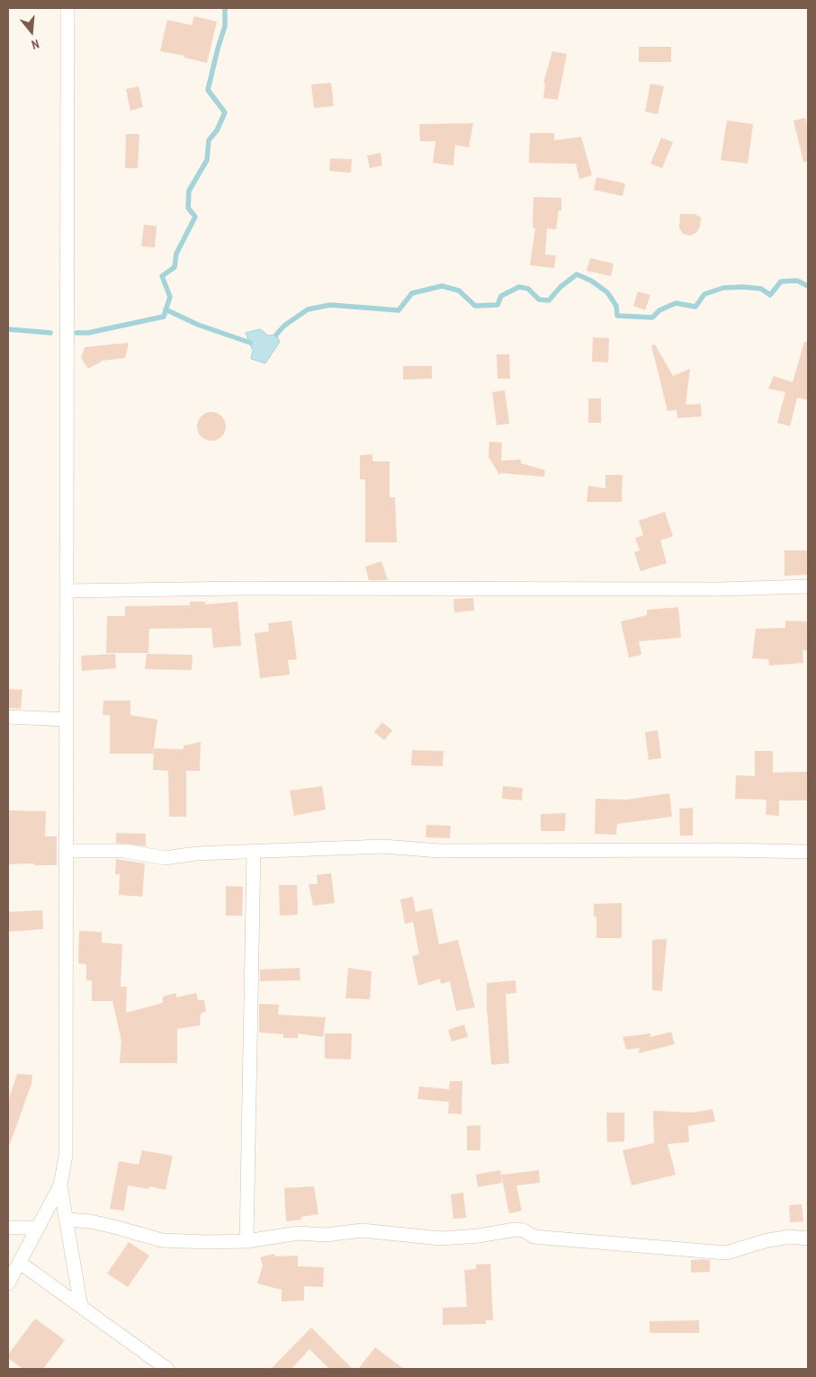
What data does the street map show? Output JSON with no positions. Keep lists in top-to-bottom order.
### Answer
{
  "north": "bottom"
}
